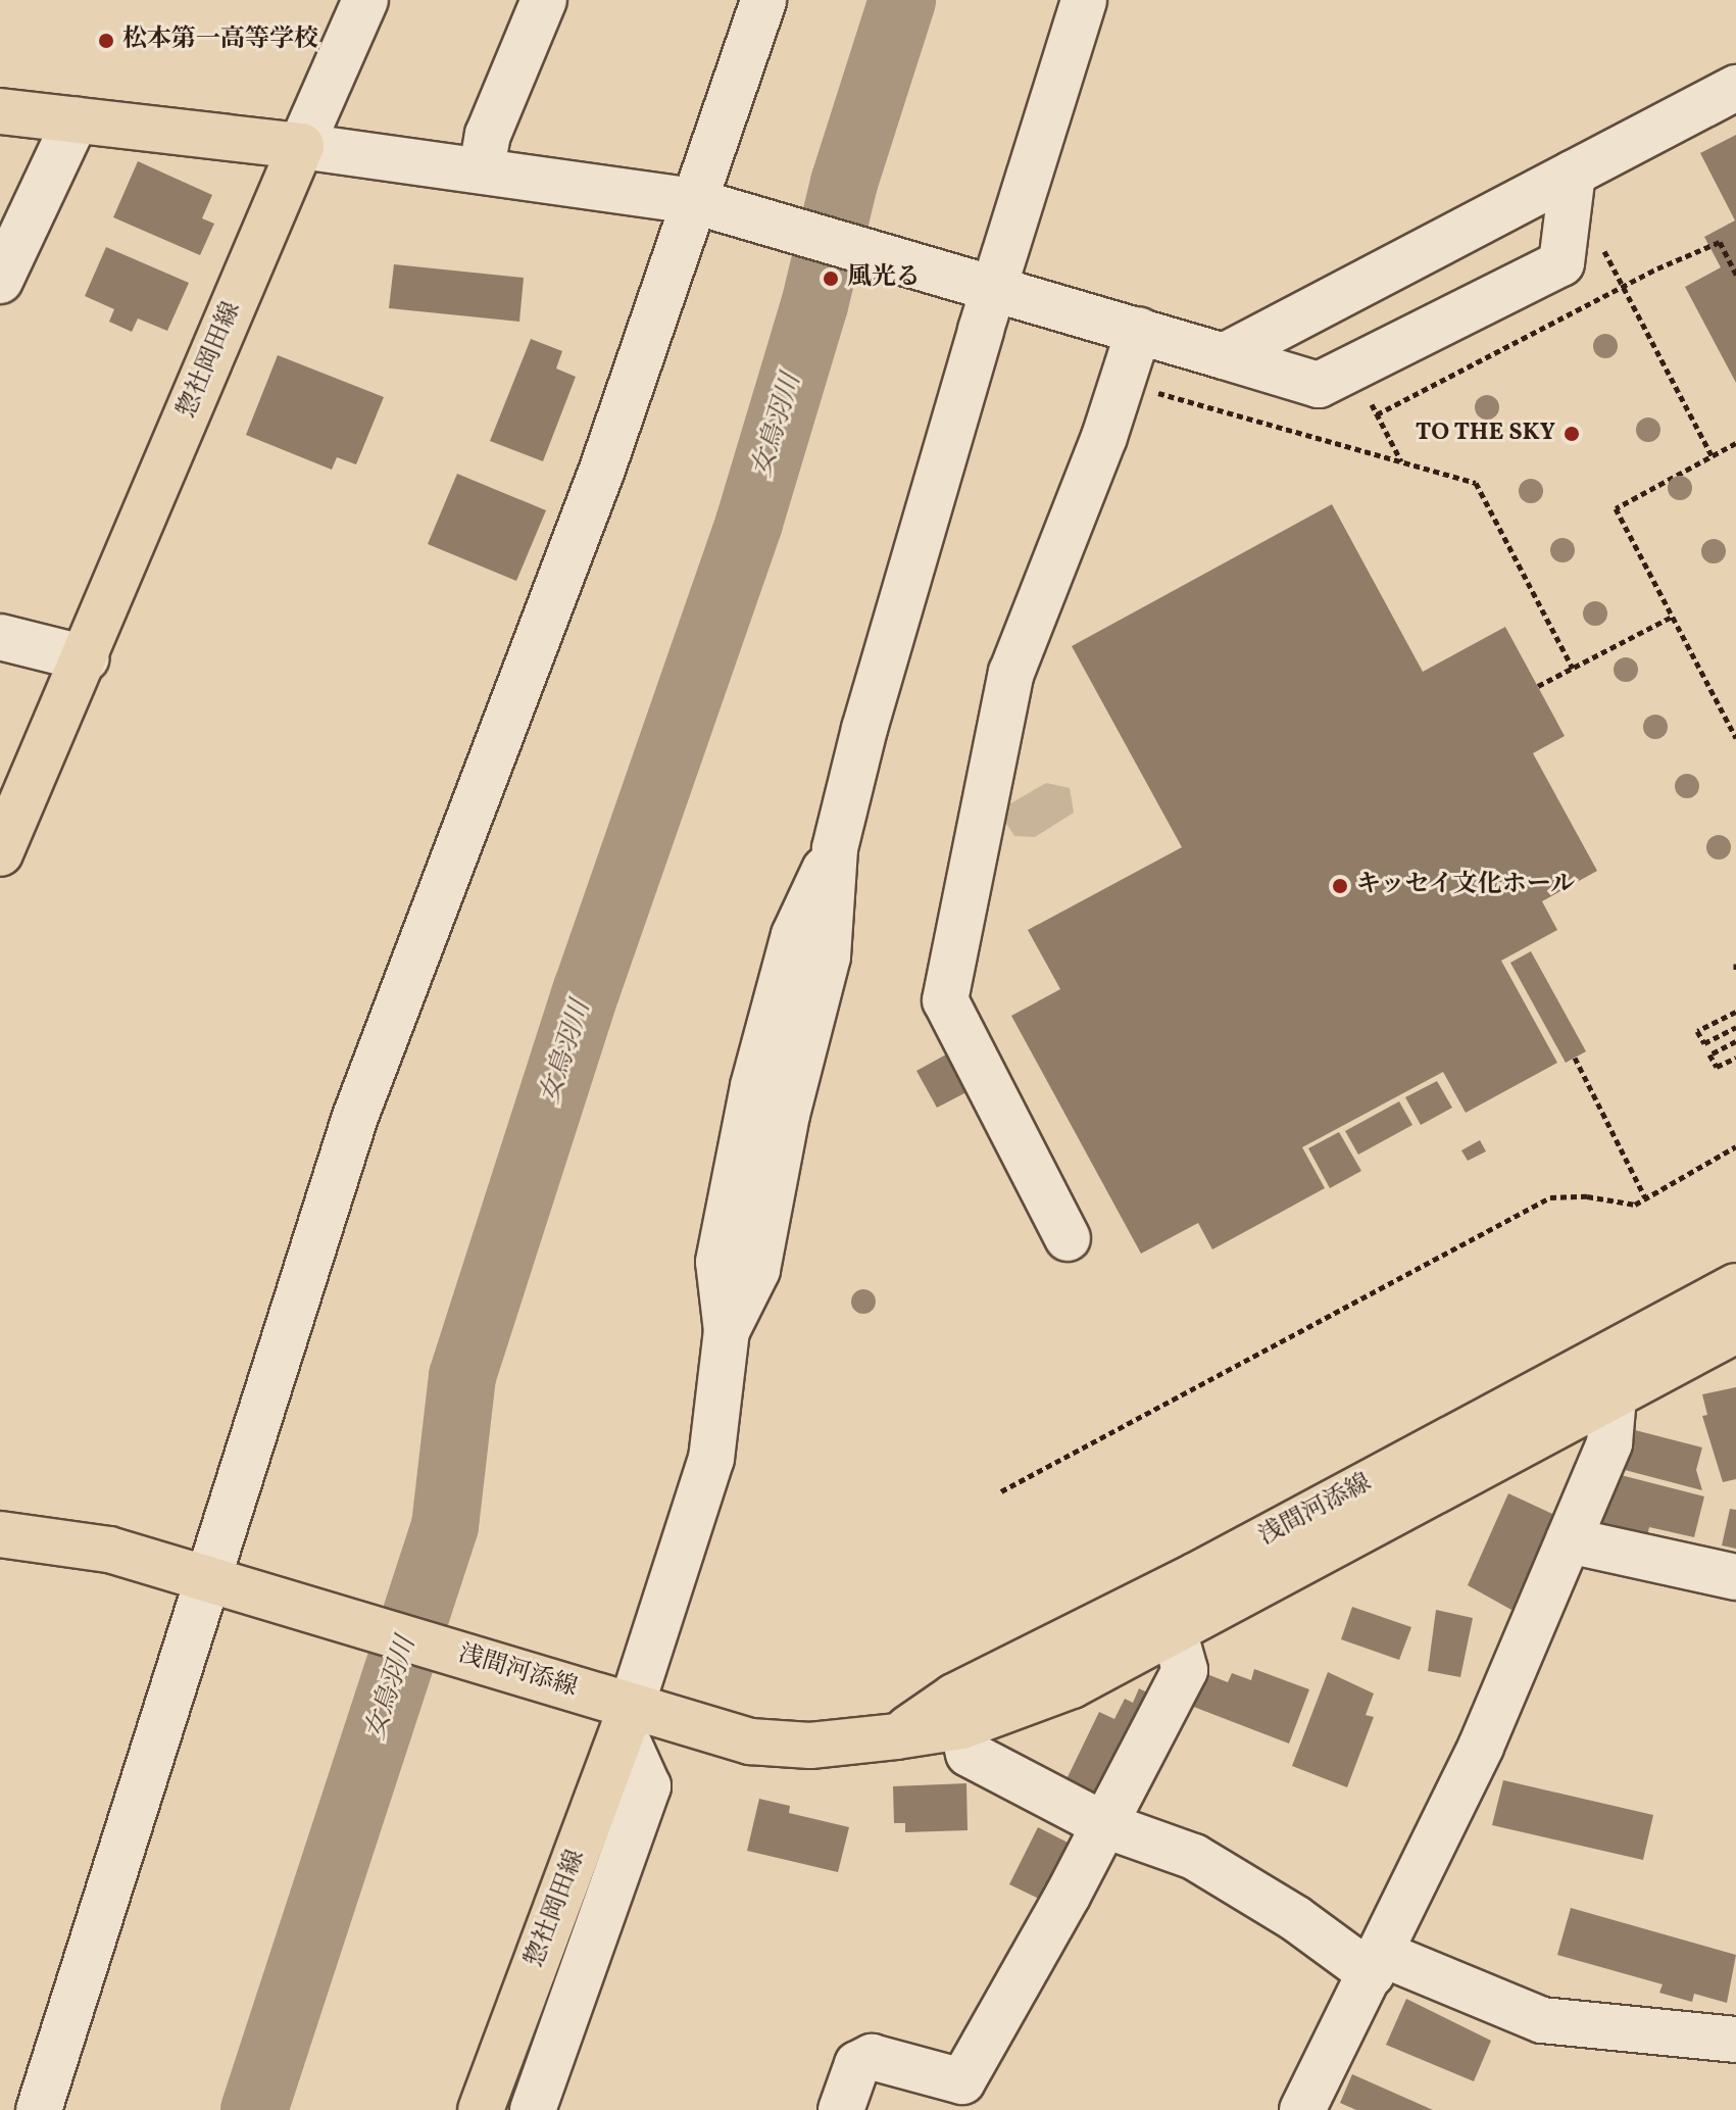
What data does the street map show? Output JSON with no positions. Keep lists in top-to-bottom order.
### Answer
{
  "streets": {
    "main road": ["惣社岡田線", "浅間河添線"]
  },
  "crossings": [
    ["惣社岡田線", "浅間河添線"]
  ],
  "water": ["女鳥羽川"],
  "places": [
    "松本第一高等学校",
    "風光る",
    "TO THE SKY",
    "キッセイ文化ホール"
  ]
}
